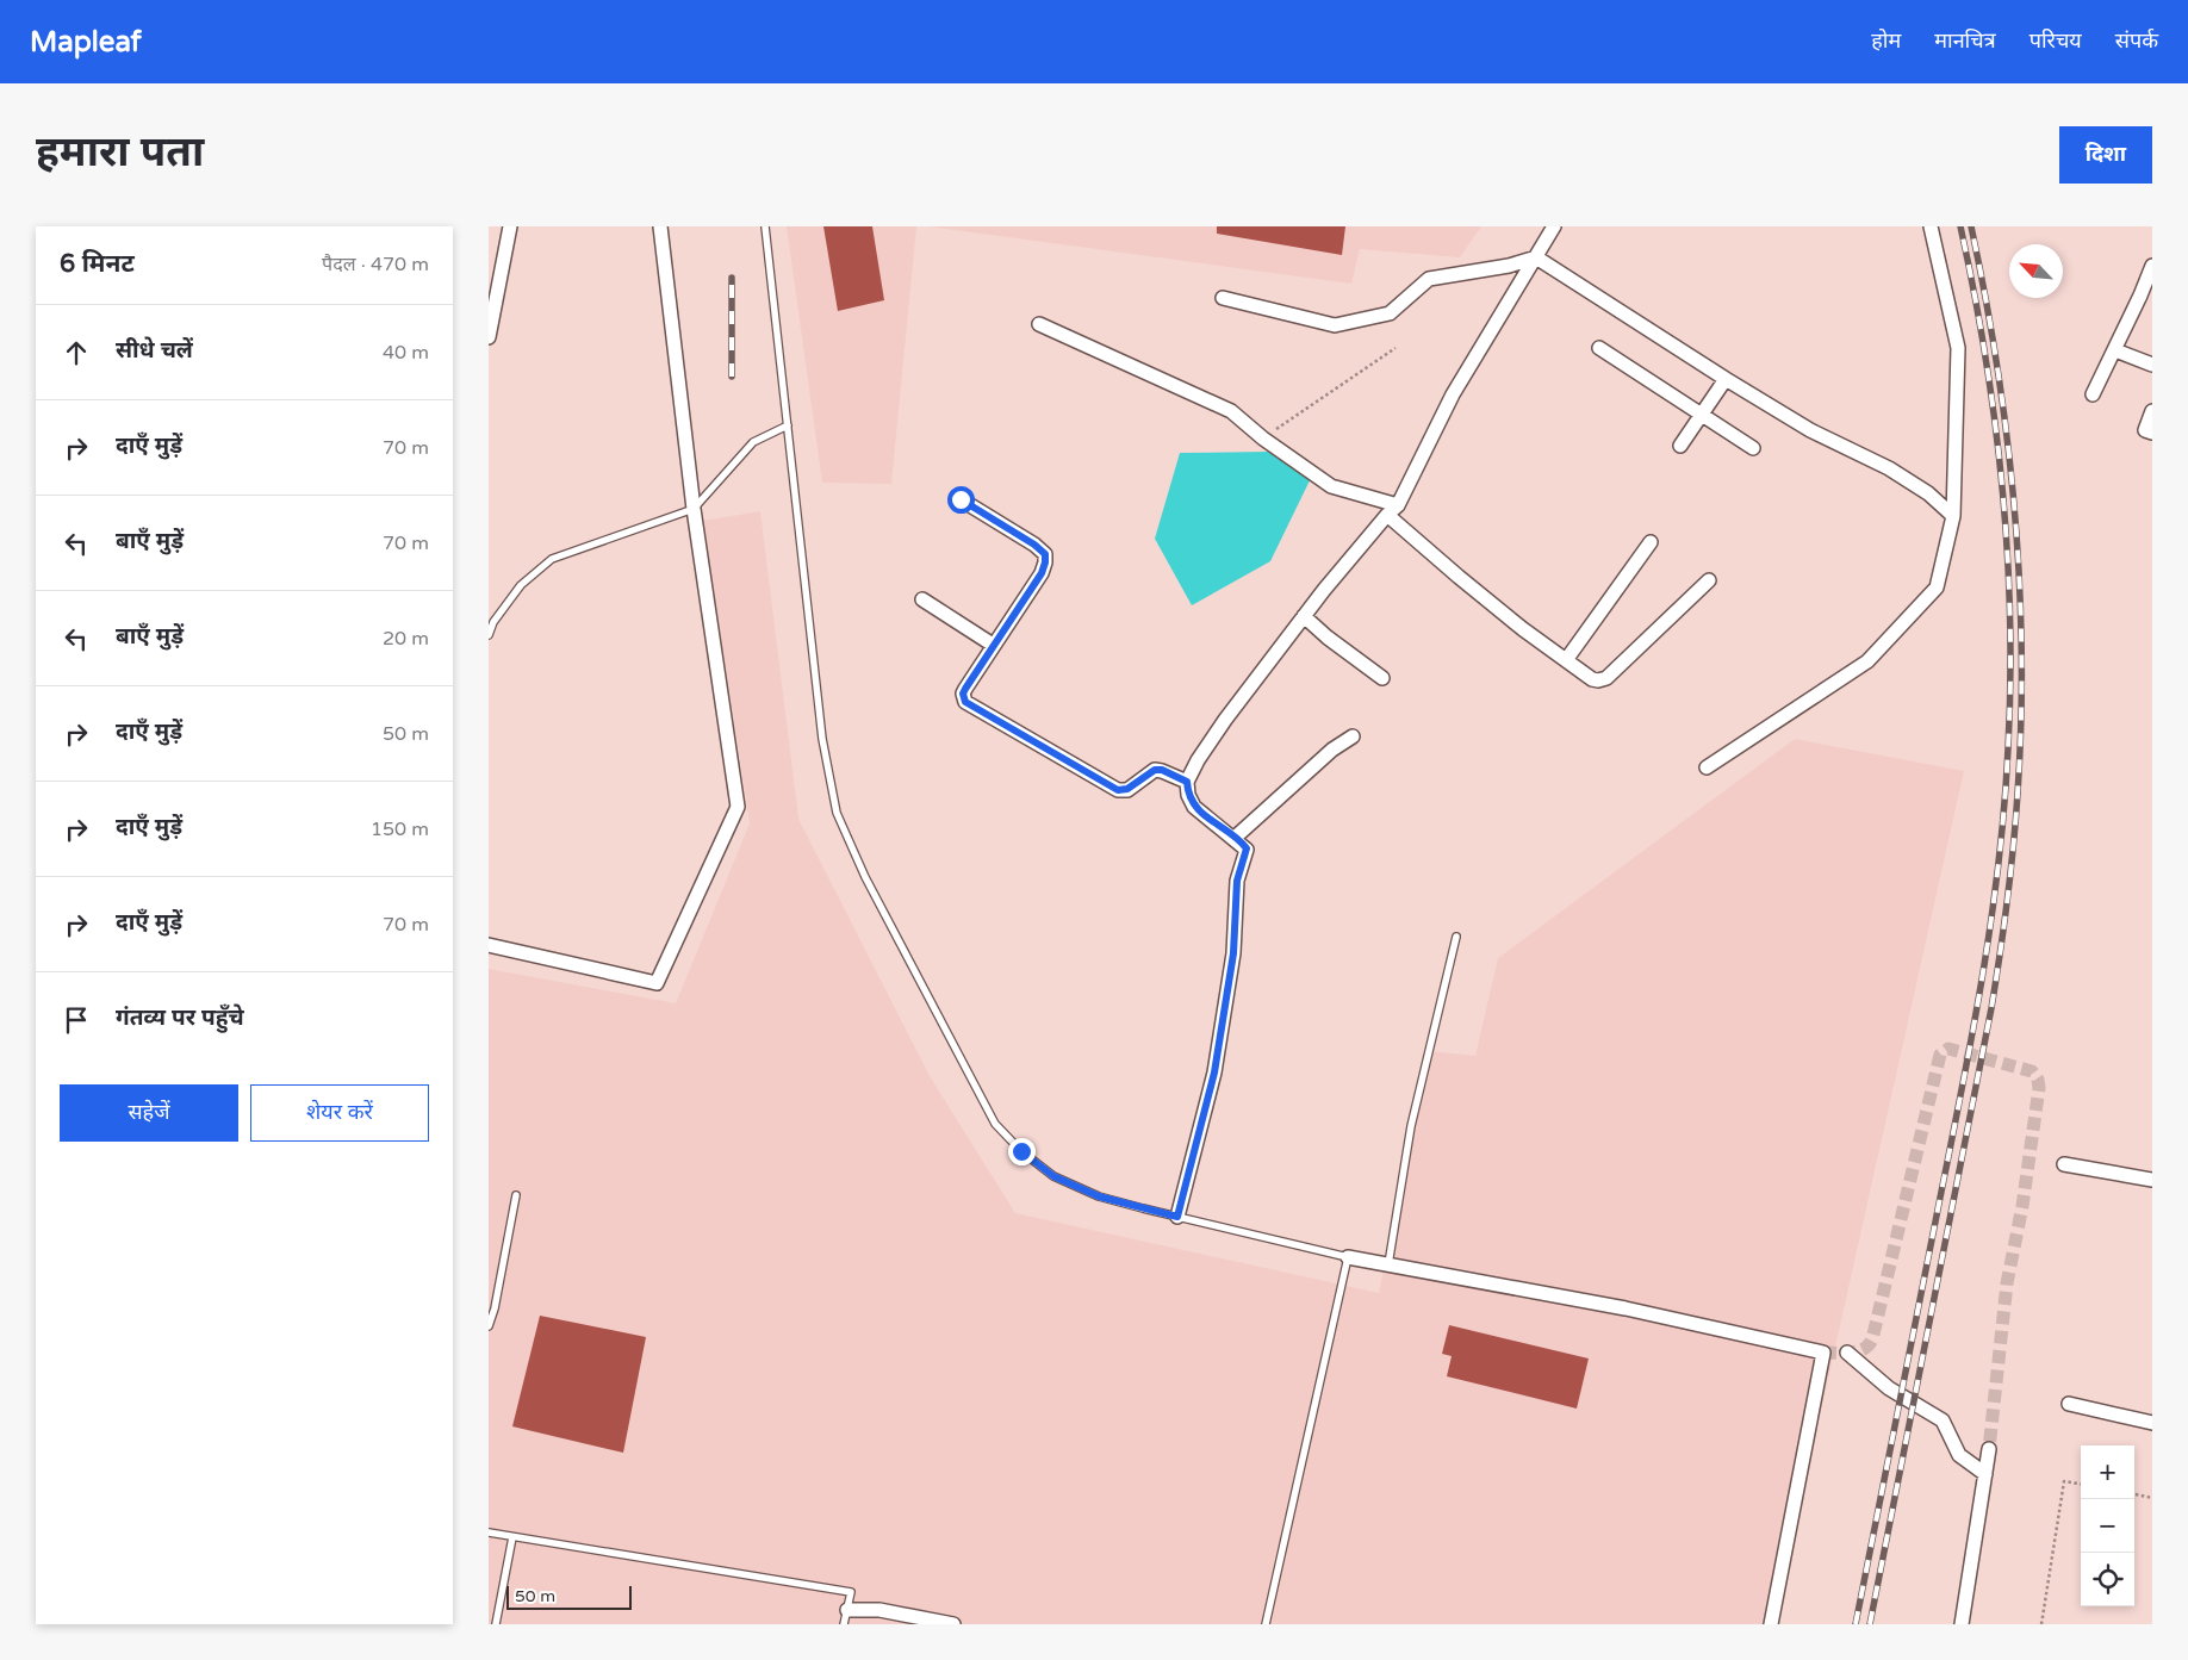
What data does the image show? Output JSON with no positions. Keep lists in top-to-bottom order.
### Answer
{
  "scale_bar": "50 m",
  "north": "top left",
  "page": {
    "header": "Mapleaf",
    "nav": [
      "होम",
      "मानचित्र",
      "परिचय",
      "संपर्क"
    ],
    "buttons": [
      "दिशा",
      ["सहेजें", "शेयर करें"]
    ],
    "title": "हमारा पता",
    "heading": ["6 मिनट", "पैदल · 470 m"],
    "list": [
      ["सीधे चलें", "40 m"],
      ["दाएँ मुड़ें", "70 m"],
      ["बाएँ मुड़ें", "70 m"],
      ["बाएँ मुड़ें", "20 m"],
      ["दाएँ मुड़ें", "50 m"],
      ["दाएँ मुड़ें", "150 m"],
      ["दाएँ मुड़ें", "70 m"],
      "गंतव्य पर पहुँचे"
    ],
    "map_buttons": ["+", "−"],
    "scale": "50 m"
  }
}
